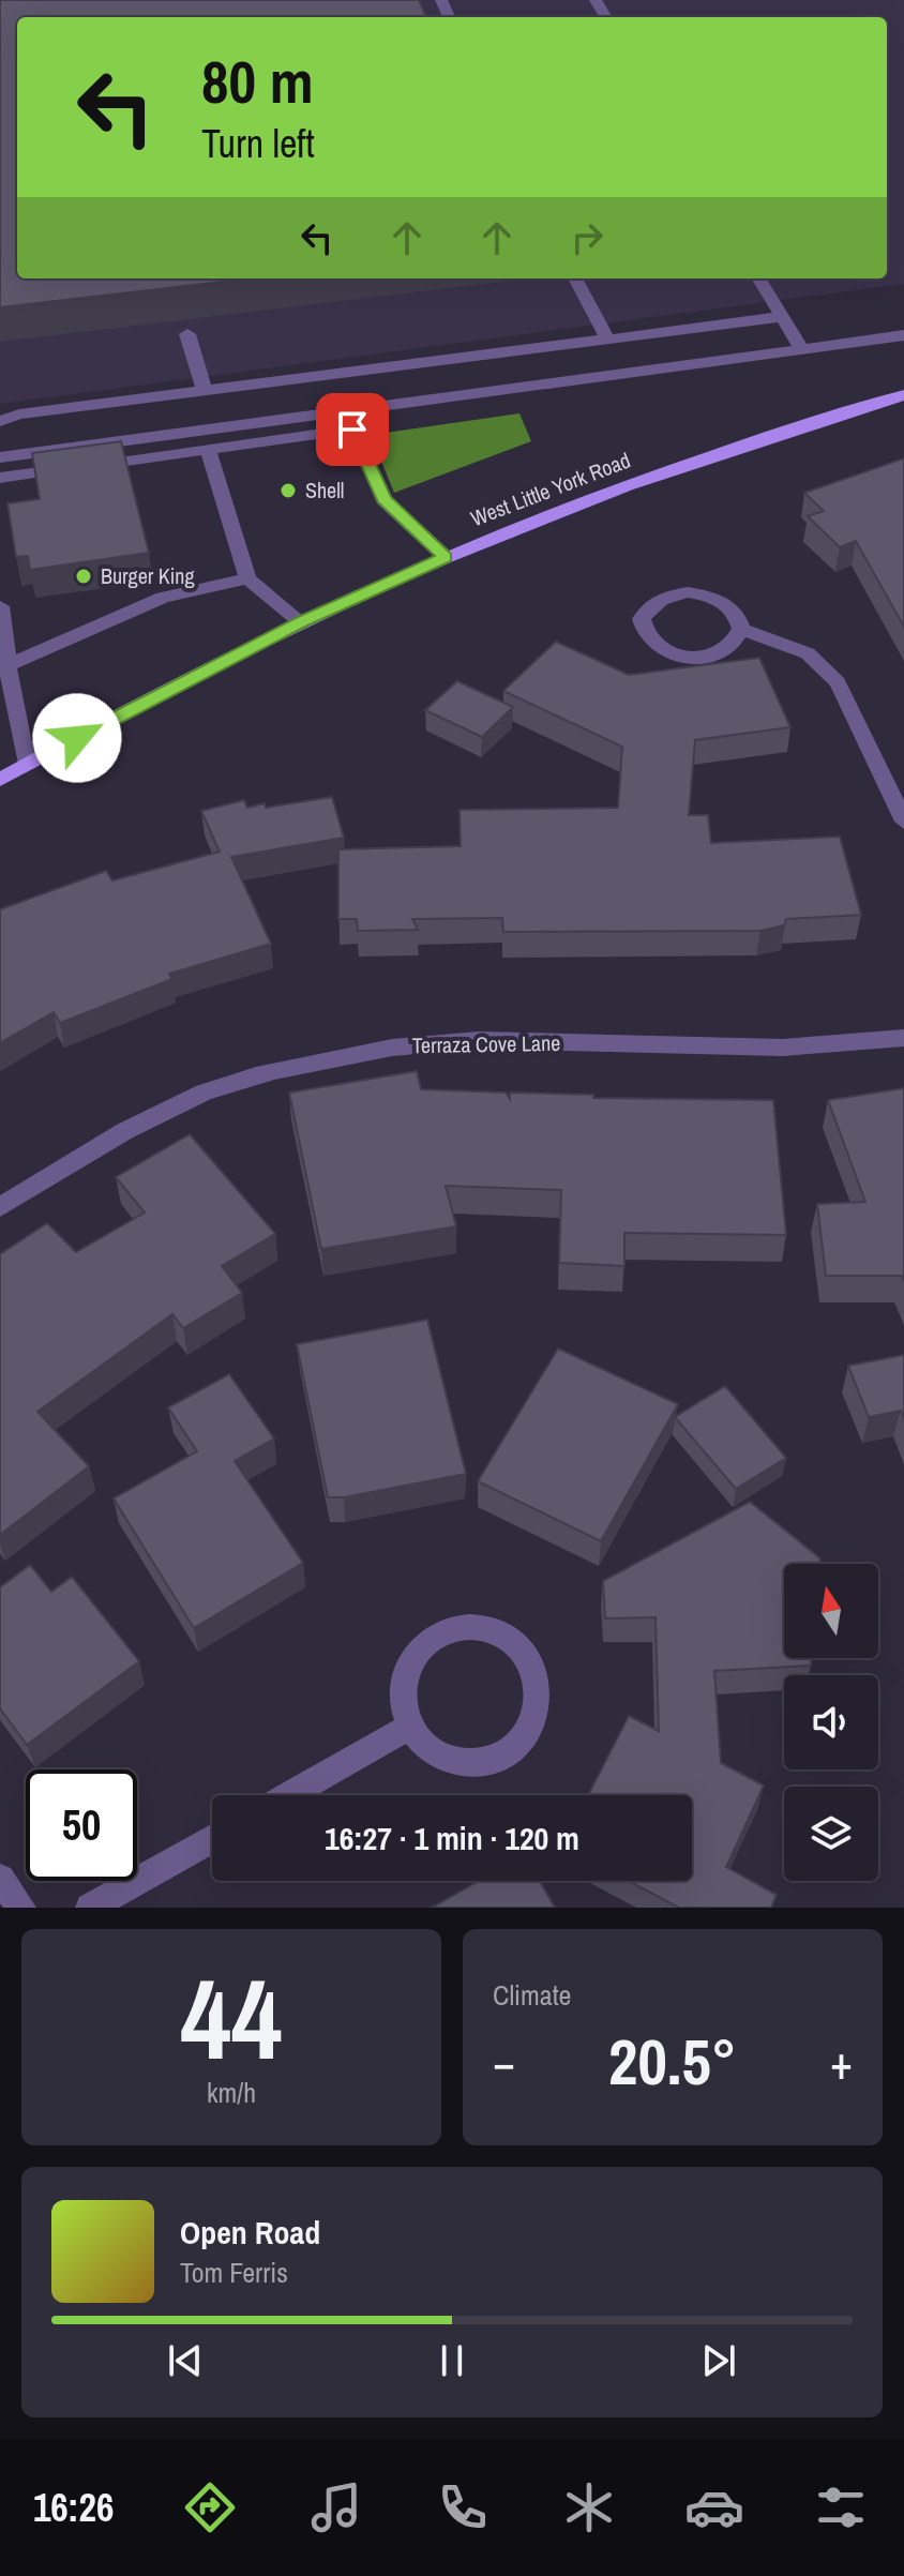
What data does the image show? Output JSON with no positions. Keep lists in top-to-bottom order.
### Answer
{
  "streets": {
    "main road": ["West Little York Road"],
    "street": ["Terraza Cove Lane"]
  },
  "places": ["Shell", "Burger King"],
  "north": "top",
  "page": {
    "turn": ["80 m", "Turn left"],
    "limit": "50",
    "trip": "16:27 · 1 min · 120 m",
    "tile": [
      ["44", "km/h"],
      "Climate"
    ],
    "heat": ["−", "20.5°", "+"],
    "song": ["Open Road", "Tom Ferris"],
    "tabs": "16:26"
  }
}
